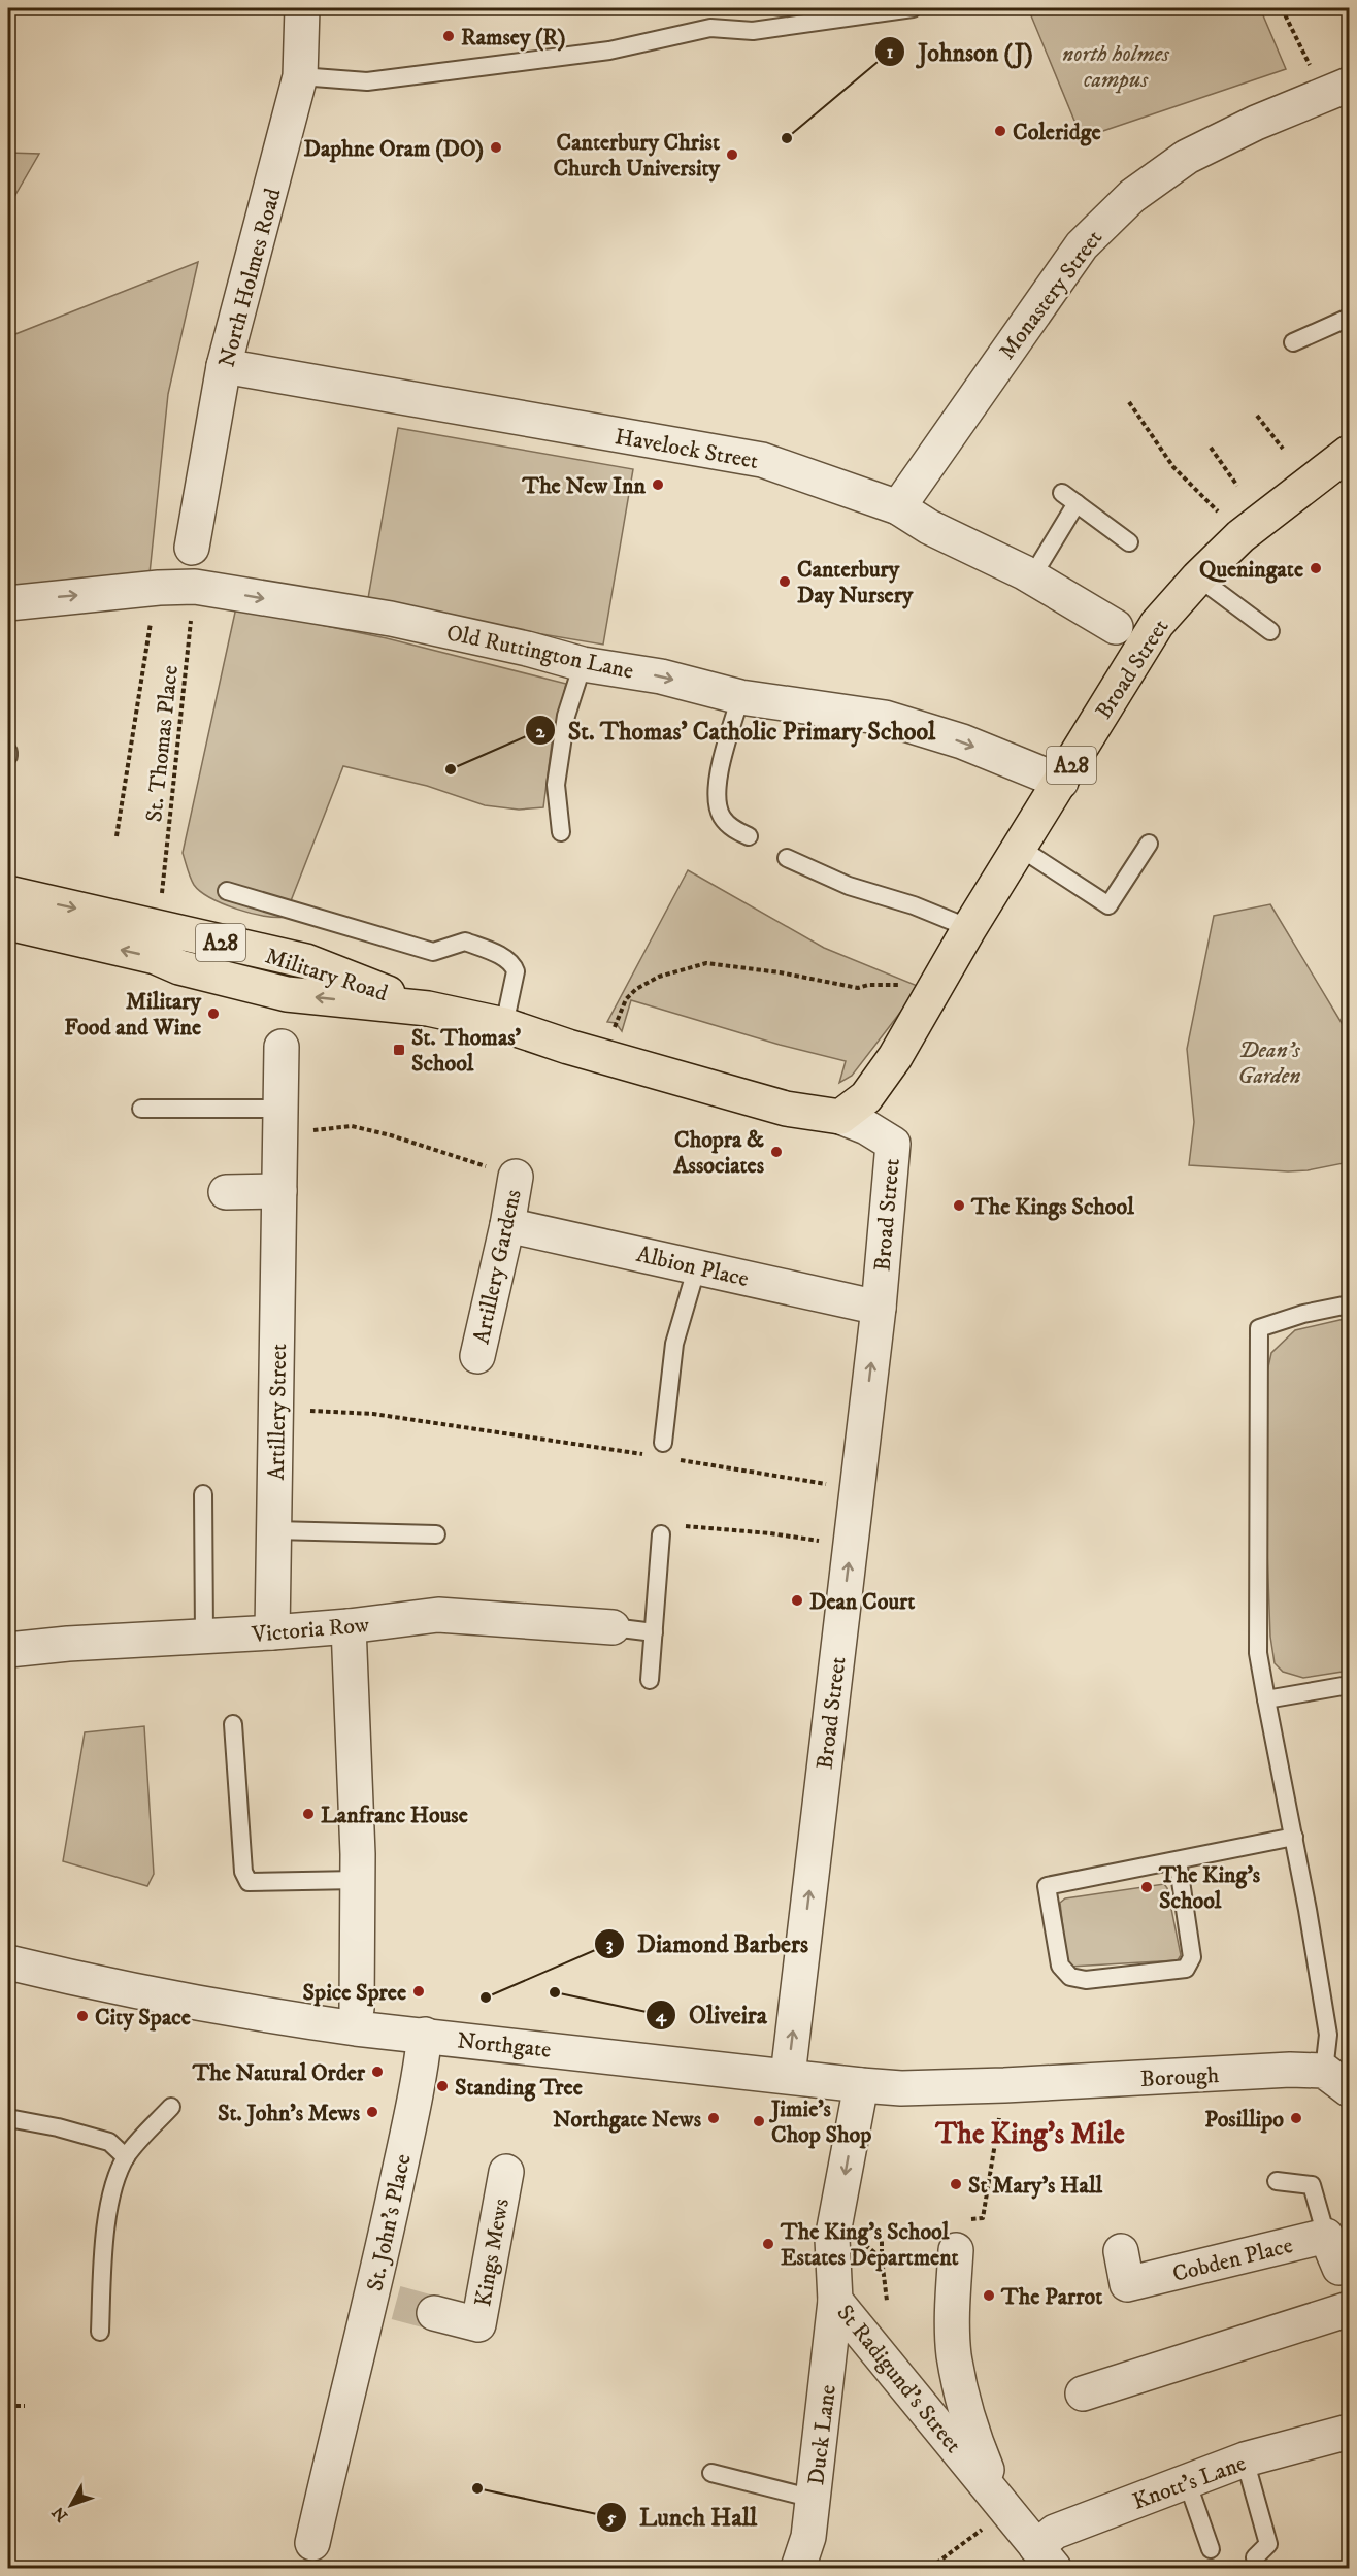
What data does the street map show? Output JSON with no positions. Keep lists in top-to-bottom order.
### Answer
{
  "streets": {
    "highway": ["Broad Street", "A28", "Military Road"],
    "street": [
      "North Holmes Road",
      "Monastery Street",
      "Havelock Street",
      "Old Ruttington Lane",
      "Albion Place",
      "Artillery Gardens",
      "Artillery Street",
      "Victoria Row",
      "Northgate",
      "Borough",
      "St. John's Place",
      "Kings Mews",
      "Cobden Place",
      "St Radigund's Street",
      "Duck Lane",
      "Knott's Lane"
    ],
    "path": ["St. Thomas Place"]
  },
  "crossings": [
    ["North Holmes Road", "Havelock Street"],
    ["Monastery Street", "Havelock Street"],
    ["Old Ruttington Lane", "Broad Street"],
    ["Old Ruttington Lane", "St. Thomas Place"],
    ["Broad Street", "Military Road"],
    ["Broad Street", "Albion Place"],
    ["Broad Street", "Northgate"],
    ["Albion Place", "Artillery Gardens"],
    ["Artillery Street", "Victoria Row"],
    ["Northgate", "Borough"],
    ["Northgate", "St. John's Place"],
    ["Northgate", "St Radigund's Street"],
    ["St Radigund's Street", "Duck Lane"],
    ["St Radigund's Street", "Knott's Lane"]
  ],
  "one_way": ["Old Ruttington Lane", "Broad Street", "St Radigund's Street"],
  "districts": ["The King's Mile"],
  "parks": ["north holmes campus", "Dean's Garden"],
  "places": {
    "other": [
      "Ramsey (R)",
      "Coleridge",
      "Johnson (J)",
      "Daphne Oram (DO)",
      "Canterbury Christ Church University",
      "The New Inn",
      "Queningate",
      "Canterbury Day Nursery",
      "St. Thomas' Catholic Primary School",
      "Military Food and Wine",
      "Chopra & Associates",
      "The Kings School",
      "Dean Court",
      "Lanfranc House",
      "The King's School",
      "Spice Spree",
      "Oliveira",
      "Diamond Barbers",
      "City Space",
      "The Natural Order",
      "Standing Tree",
      "St. John's Mews",
      "Northgate News",
      "Posillipo",
      "Jimie's Chop Shop",
      "St Mary's Hall",
      "The King's School Estates Department",
      "The Parrot",
      "Lunch Hall"
    ],
    "transit": ["St. Thomas' School"]
  },
  "north": "bottom left"
}
